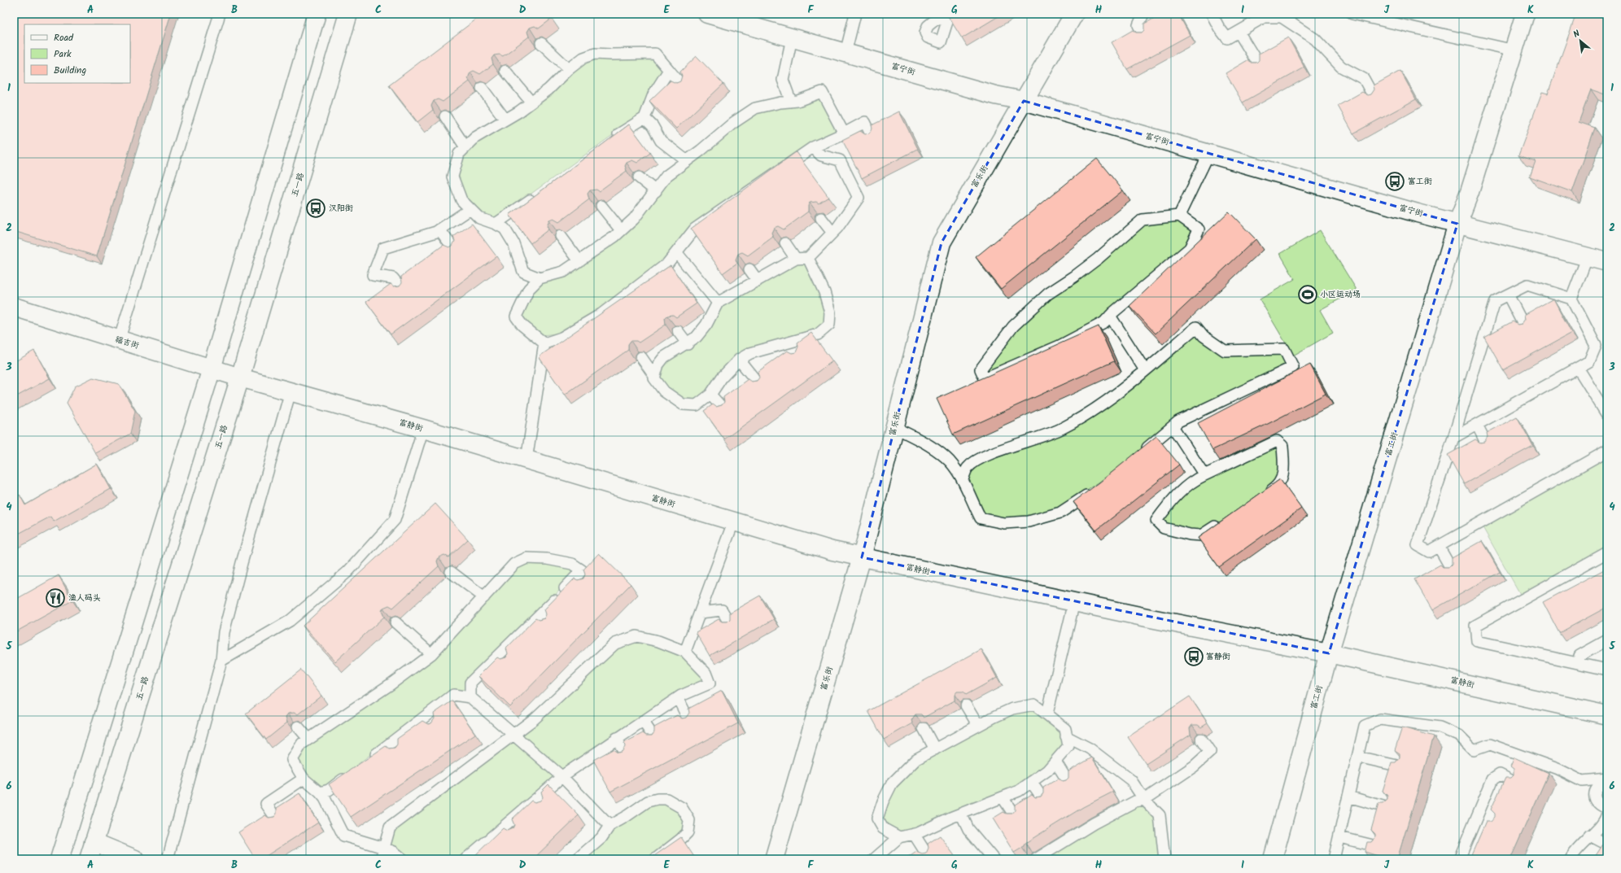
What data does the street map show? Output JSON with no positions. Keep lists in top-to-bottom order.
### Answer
{
  "streets": {
    "street": [
      "富宁街",
      "富乐街",
      "五一路",
      "福吉街",
      "富静街",
      "富工街"
    ]
  },
  "crossings": [
    ["富宁街", "富乐街"],
    ["富宁街", "富工街"],
    ["富乐街", "富静街"],
    ["五一路", "福吉街"],
    ["五一路", "富静街"],
    ["福吉街", "富静街"],
    ["富静街", "富工街"]
  ],
  "places": {
    "bus stop": ["富工街", "汉阳街", "富静街"],
    "sports": ["小区运动场"],
    "restaurant": ["渔人码头"]
  },
  "legend": ["Road", "Park", "Building"],
  "north": "top left",
  "grid": {
    "columns": [
      "A",
      "B",
      "C",
      "D",
      "E",
      "F",
      "G",
      "H",
      "I",
      "J",
      "K"
    ],
    "rows": [
      "1",
      "2",
      "3",
      "4",
      "5",
      "6"
    ]
  }
}
